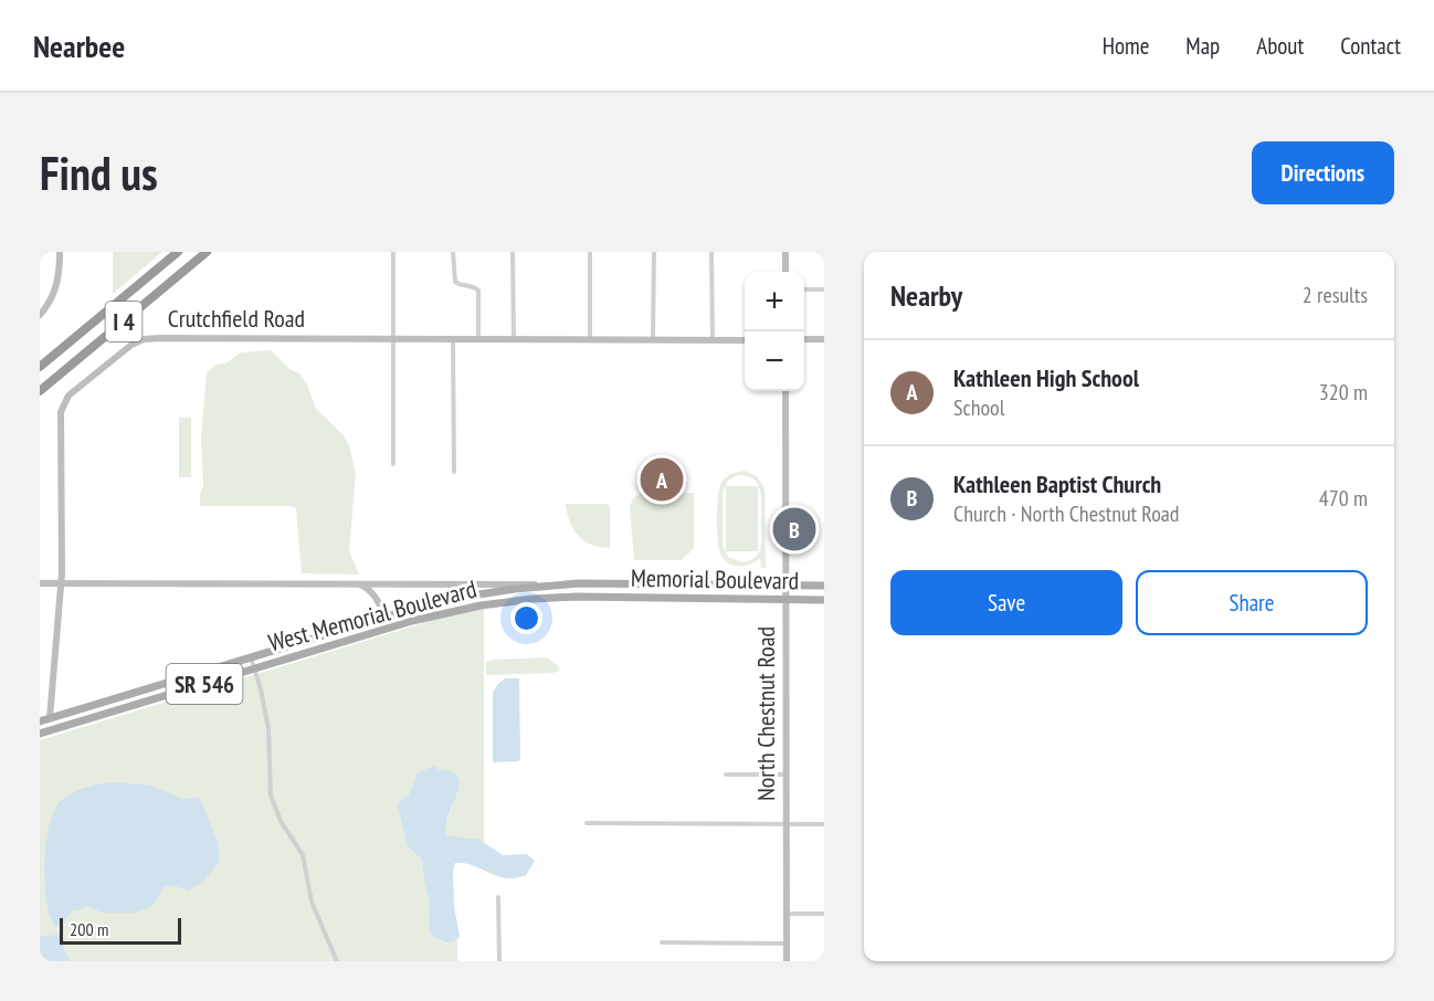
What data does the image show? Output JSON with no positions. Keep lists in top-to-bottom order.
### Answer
{
  "streets": {
    "highway": ["I 4"],
    "main road": ["Memorial Boulevard", "West Memorial Boulevard", "SR 546"],
    "street": ["Crutchfield Road", "North Chestnut Road"]
  },
  "crossings": [
    ["Crutchfield Road", "West Memorial Boulevard"],
    ["Crutchfield Road", "SR 546"],
    ["Memorial Boulevard", "West Memorial Boulevard"],
    ["Memorial Boulevard", "North Chestnut Road"],
    ["West Memorial Boulevard", "SR 546"]
  ],
  "scale_bar": "200 m",
  "page": {
    "header": "Nearbee",
    "nav": [
      "Home",
      "Map",
      "About",
      "Contact"
    ],
    "buttons": [
      "Directions",
      ["Save", "Share"]
    ],
    "title": "Find us",
    "heading": ["Nearby", "2 results"],
    "map_buttons": ["+", "−"],
    "list": [
      {
        "mark": "A",
        "name": "Kathleen High School",
        "note": "School",
        "value": "320 m"
      },
      {
        "mark": "B",
        "name": "Kathleen Baptist Church",
        "note": "Church · North Chestnut Road",
        "value": "470 m"
      }
    ],
    "pins": ["A", "B"],
    "scale": "200 m"
  }
}
